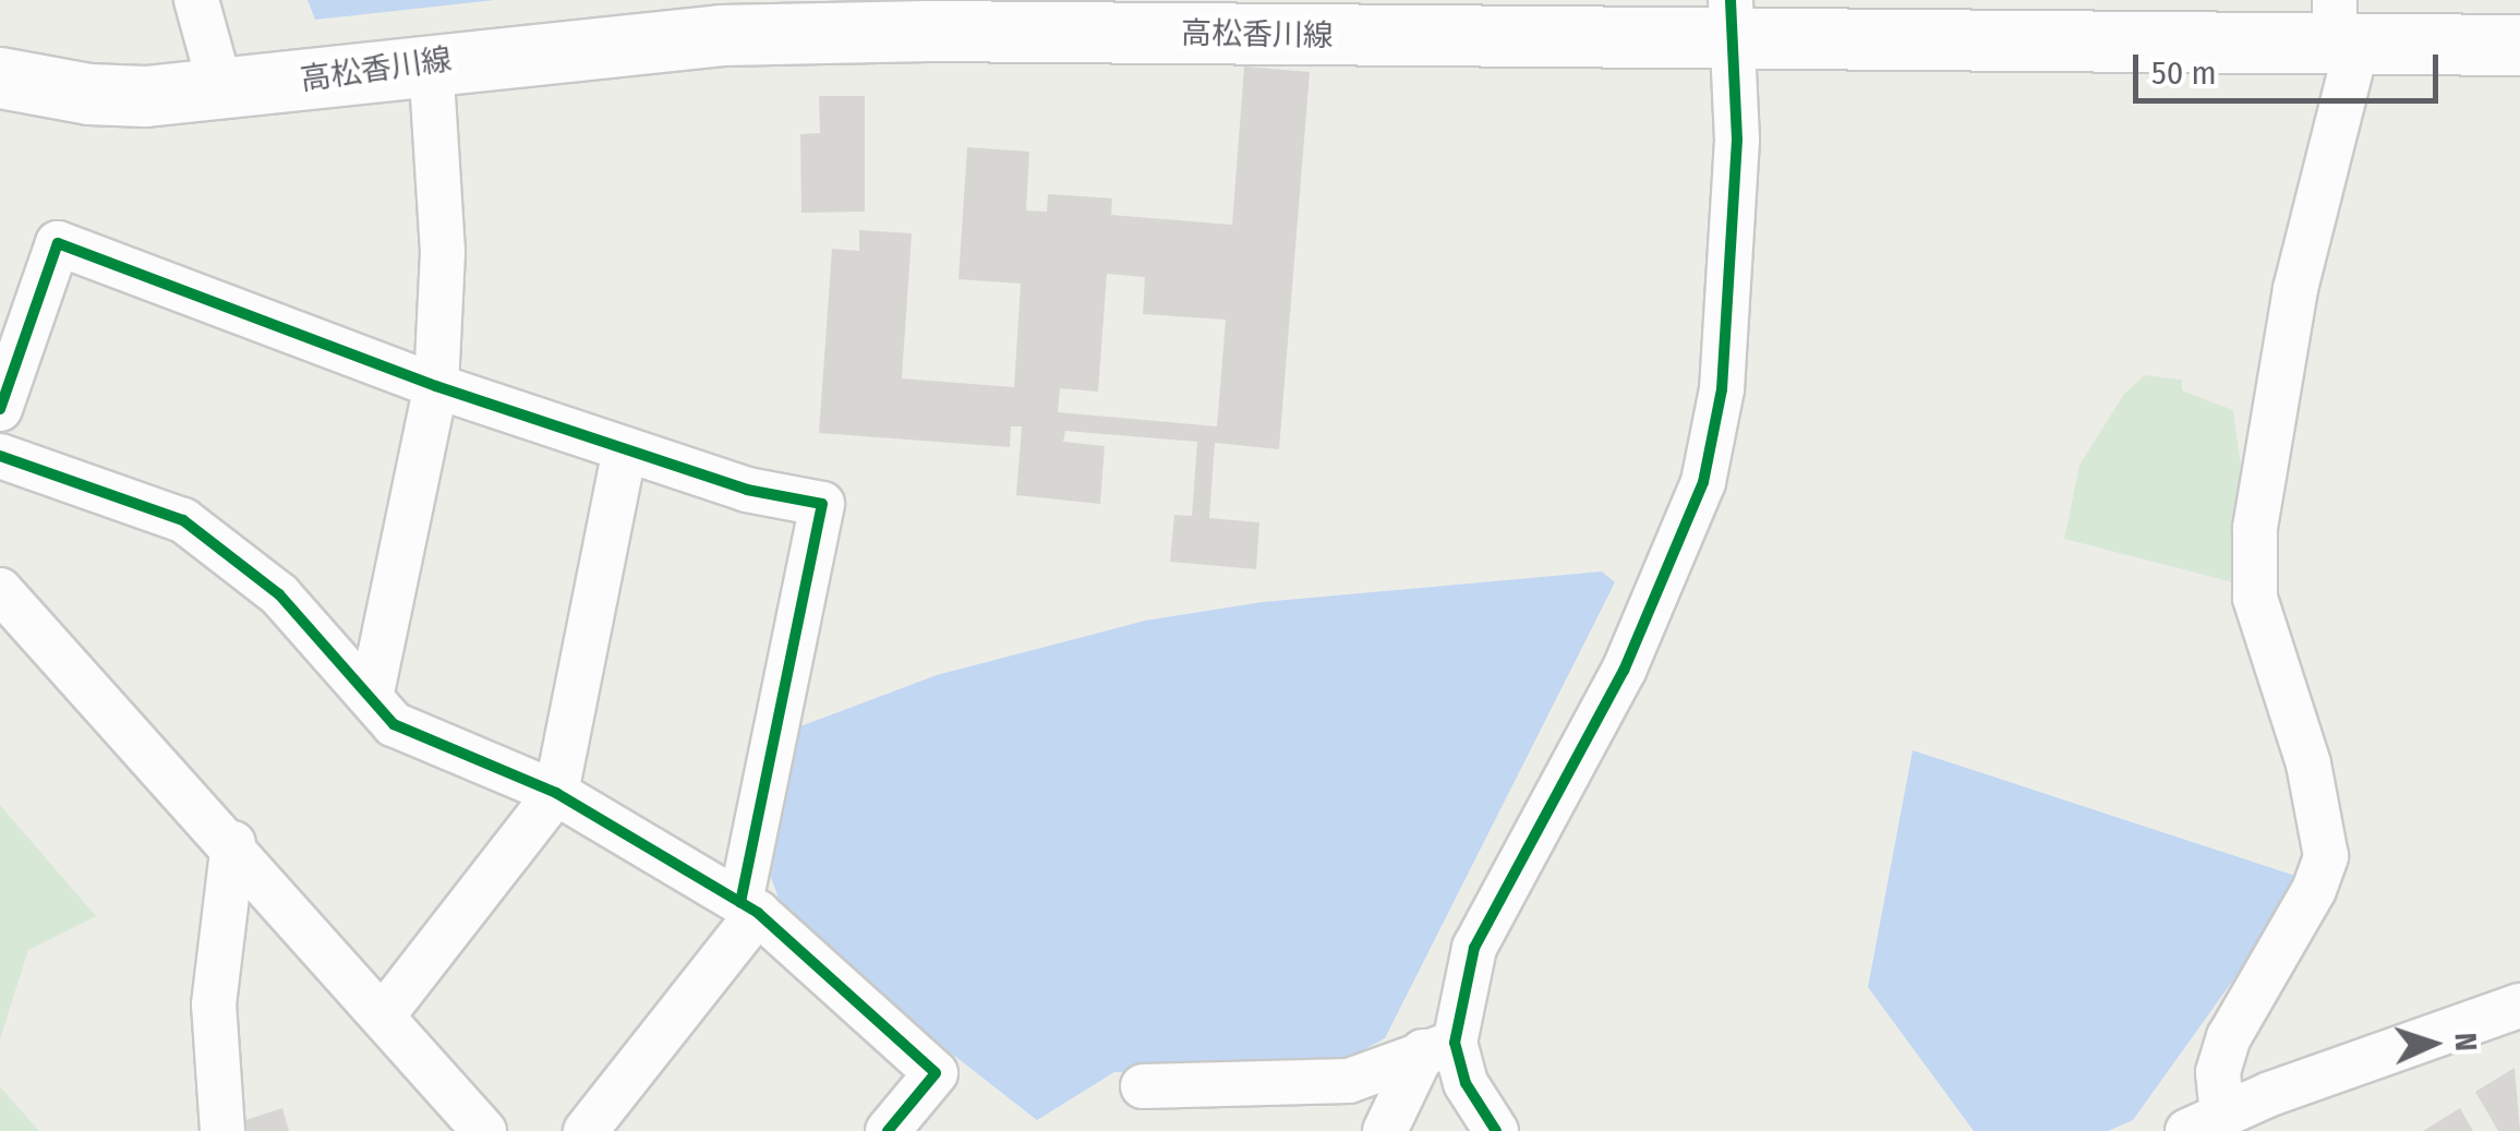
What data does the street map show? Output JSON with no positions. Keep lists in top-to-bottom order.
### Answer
{
  "streets": {
    "main road": ["高松香川線"]
  },
  "scale_bar": "50 m",
  "north": "right"
}
